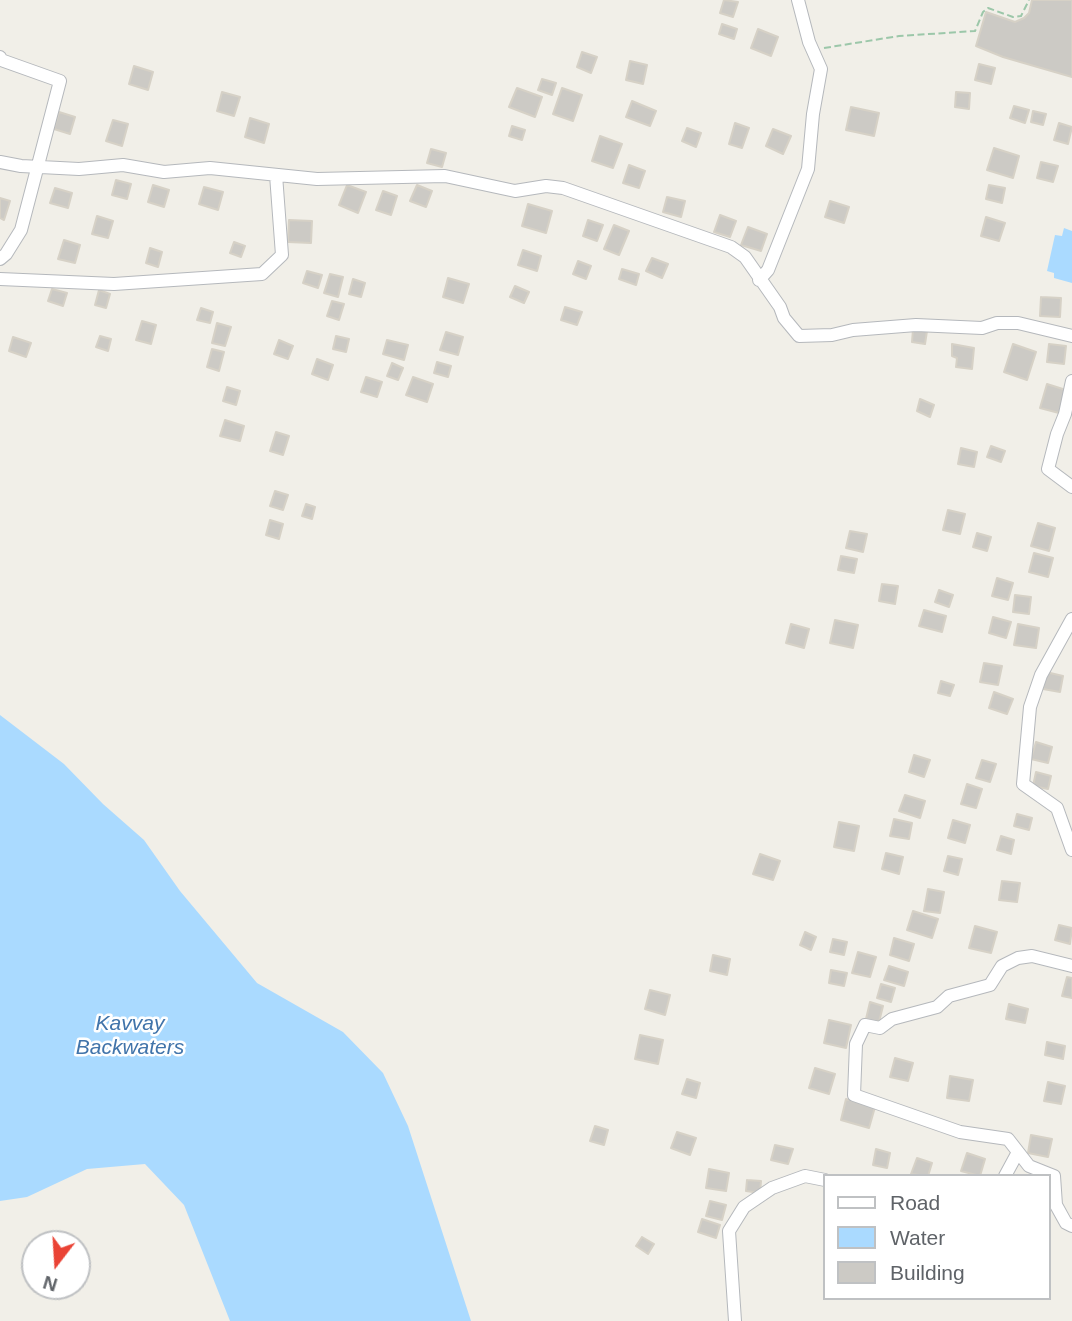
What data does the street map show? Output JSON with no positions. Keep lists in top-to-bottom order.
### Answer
{
  "water": ["Kavvay Backwaters"],
  "legend": ["Road", "Water", "Building"],
  "north": "bottom"
}
